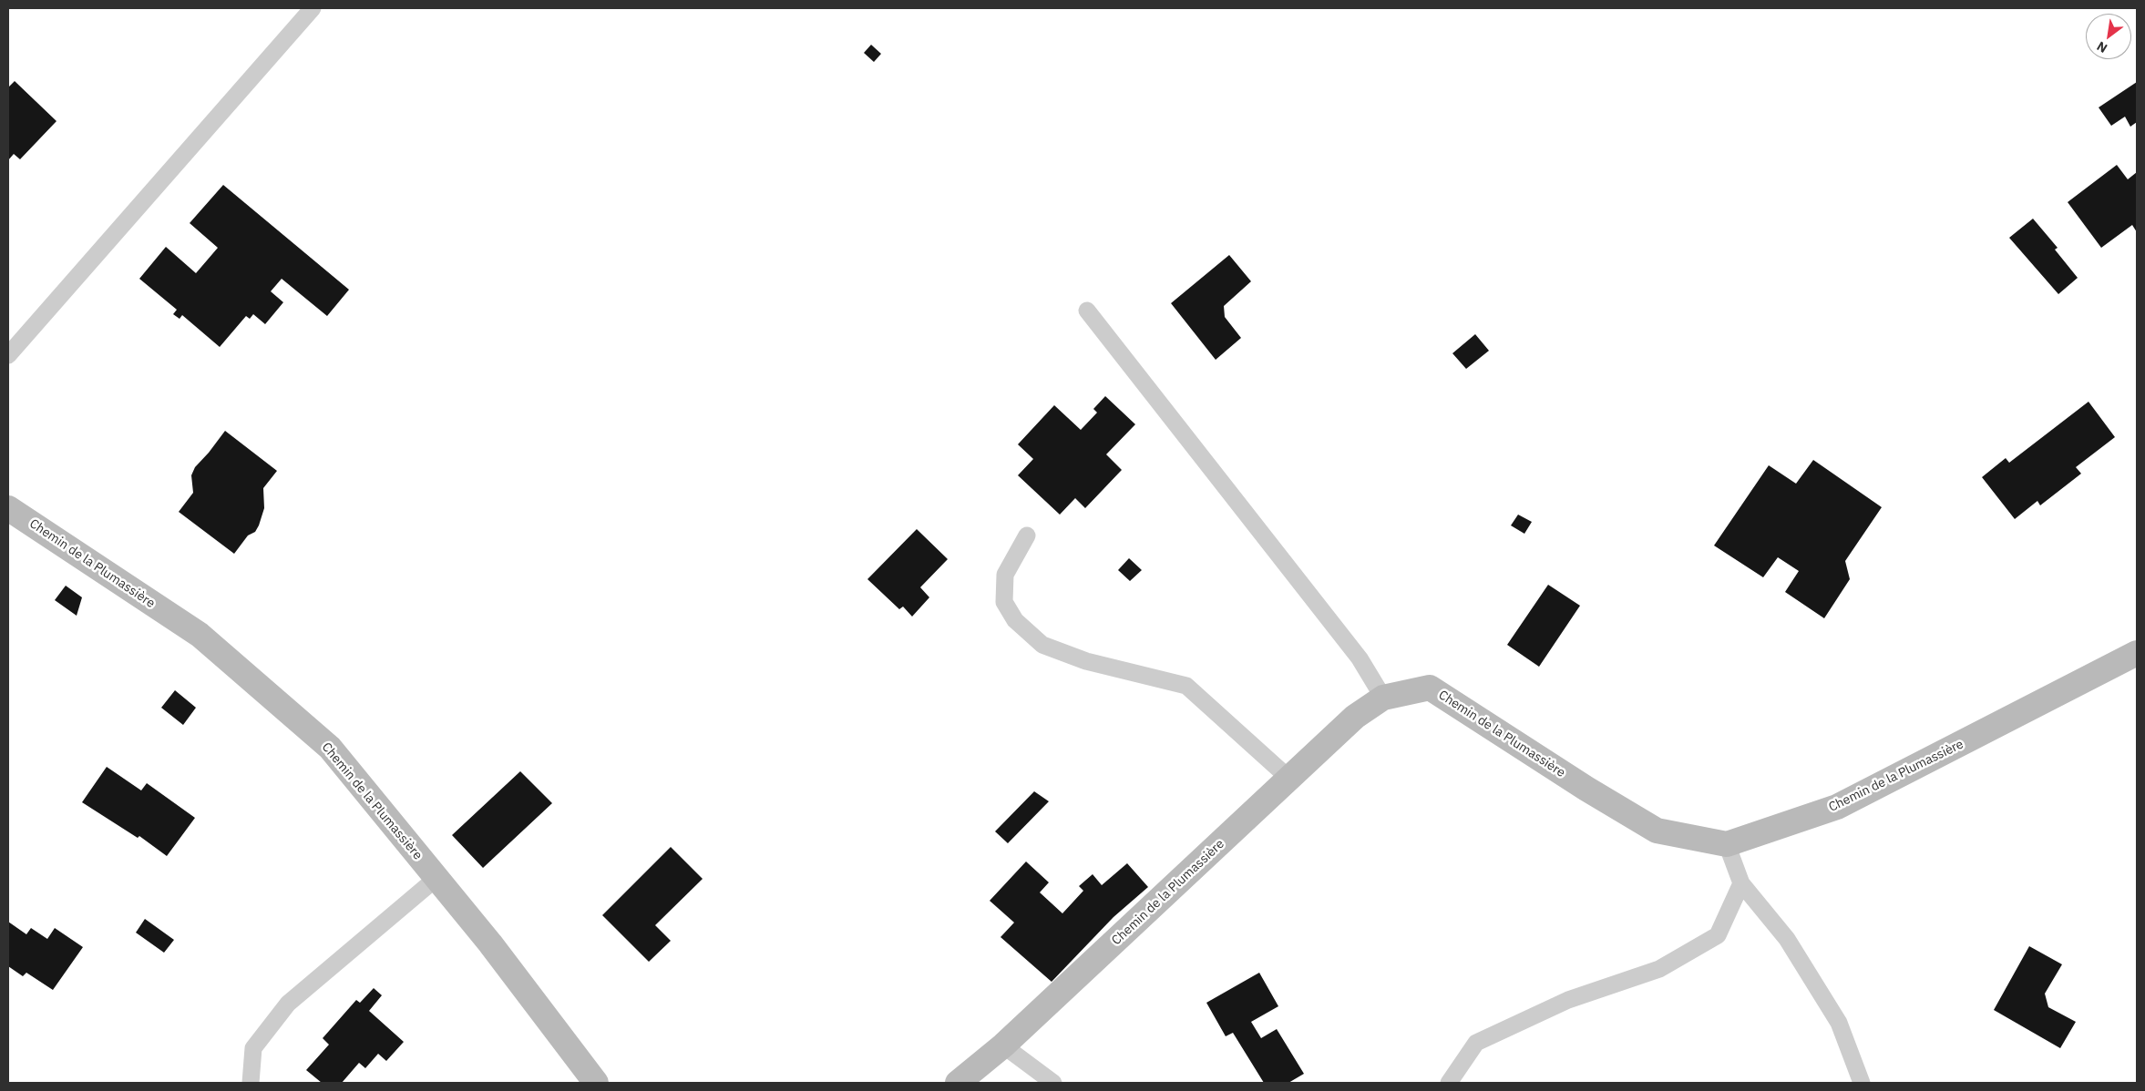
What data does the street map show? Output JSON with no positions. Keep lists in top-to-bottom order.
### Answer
{
  "streets": {
    "street": ["Chemin de la Plumassière"]
  },
  "north": "bottom left"
}
